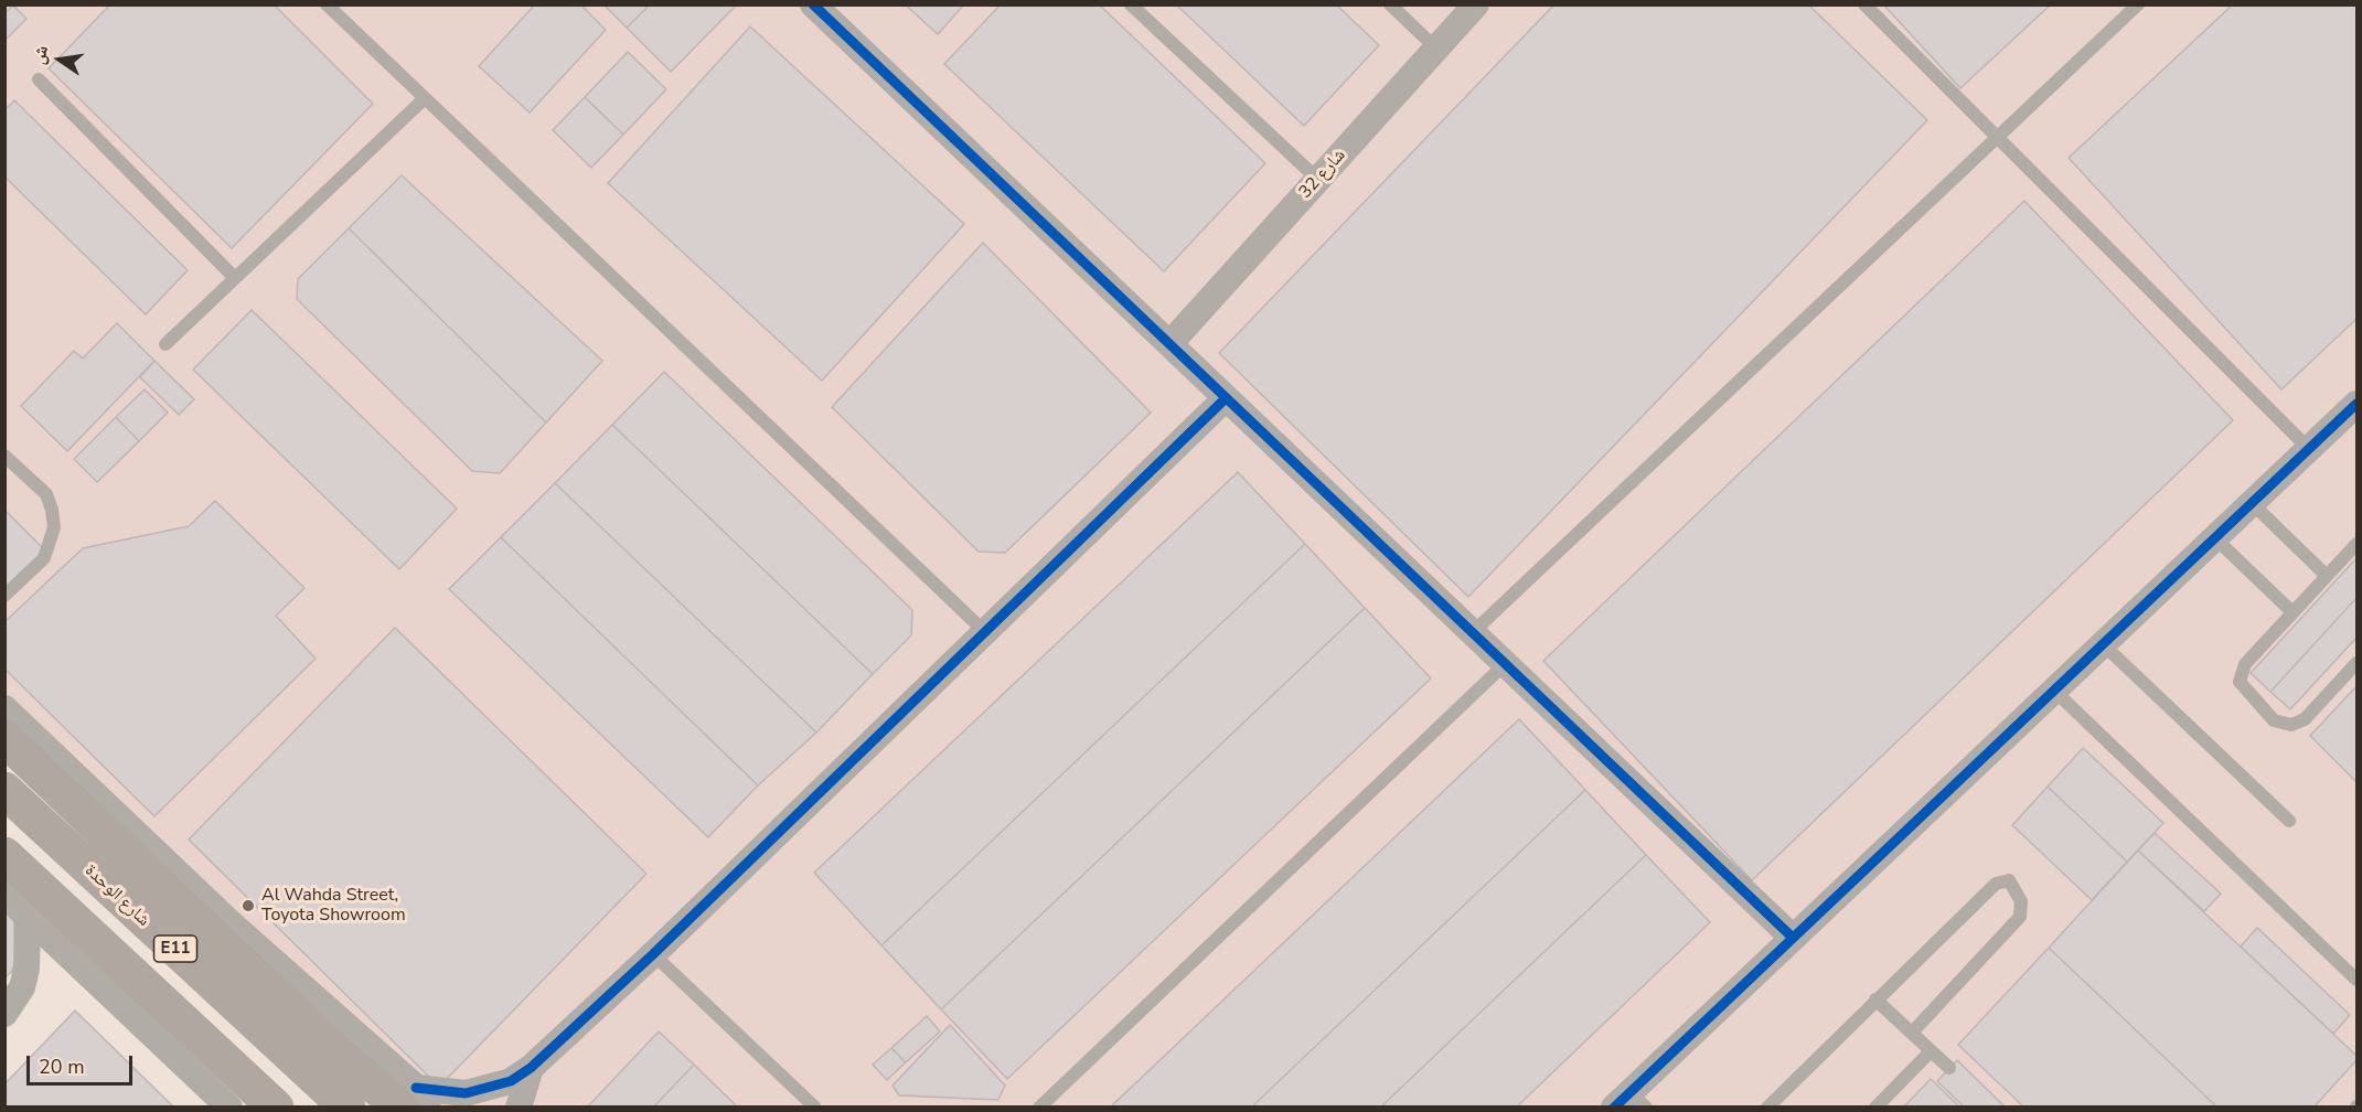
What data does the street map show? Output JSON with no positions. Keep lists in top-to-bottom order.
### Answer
{
  "streets": {
    "highway": ["شارع الوحدة", "E11"],
    "street": ["شارع 32"]
  },
  "places": ["Al Wahda Street, Toyota Showroom"],
  "scale_bar": "20 m",
  "north": "left"
}
